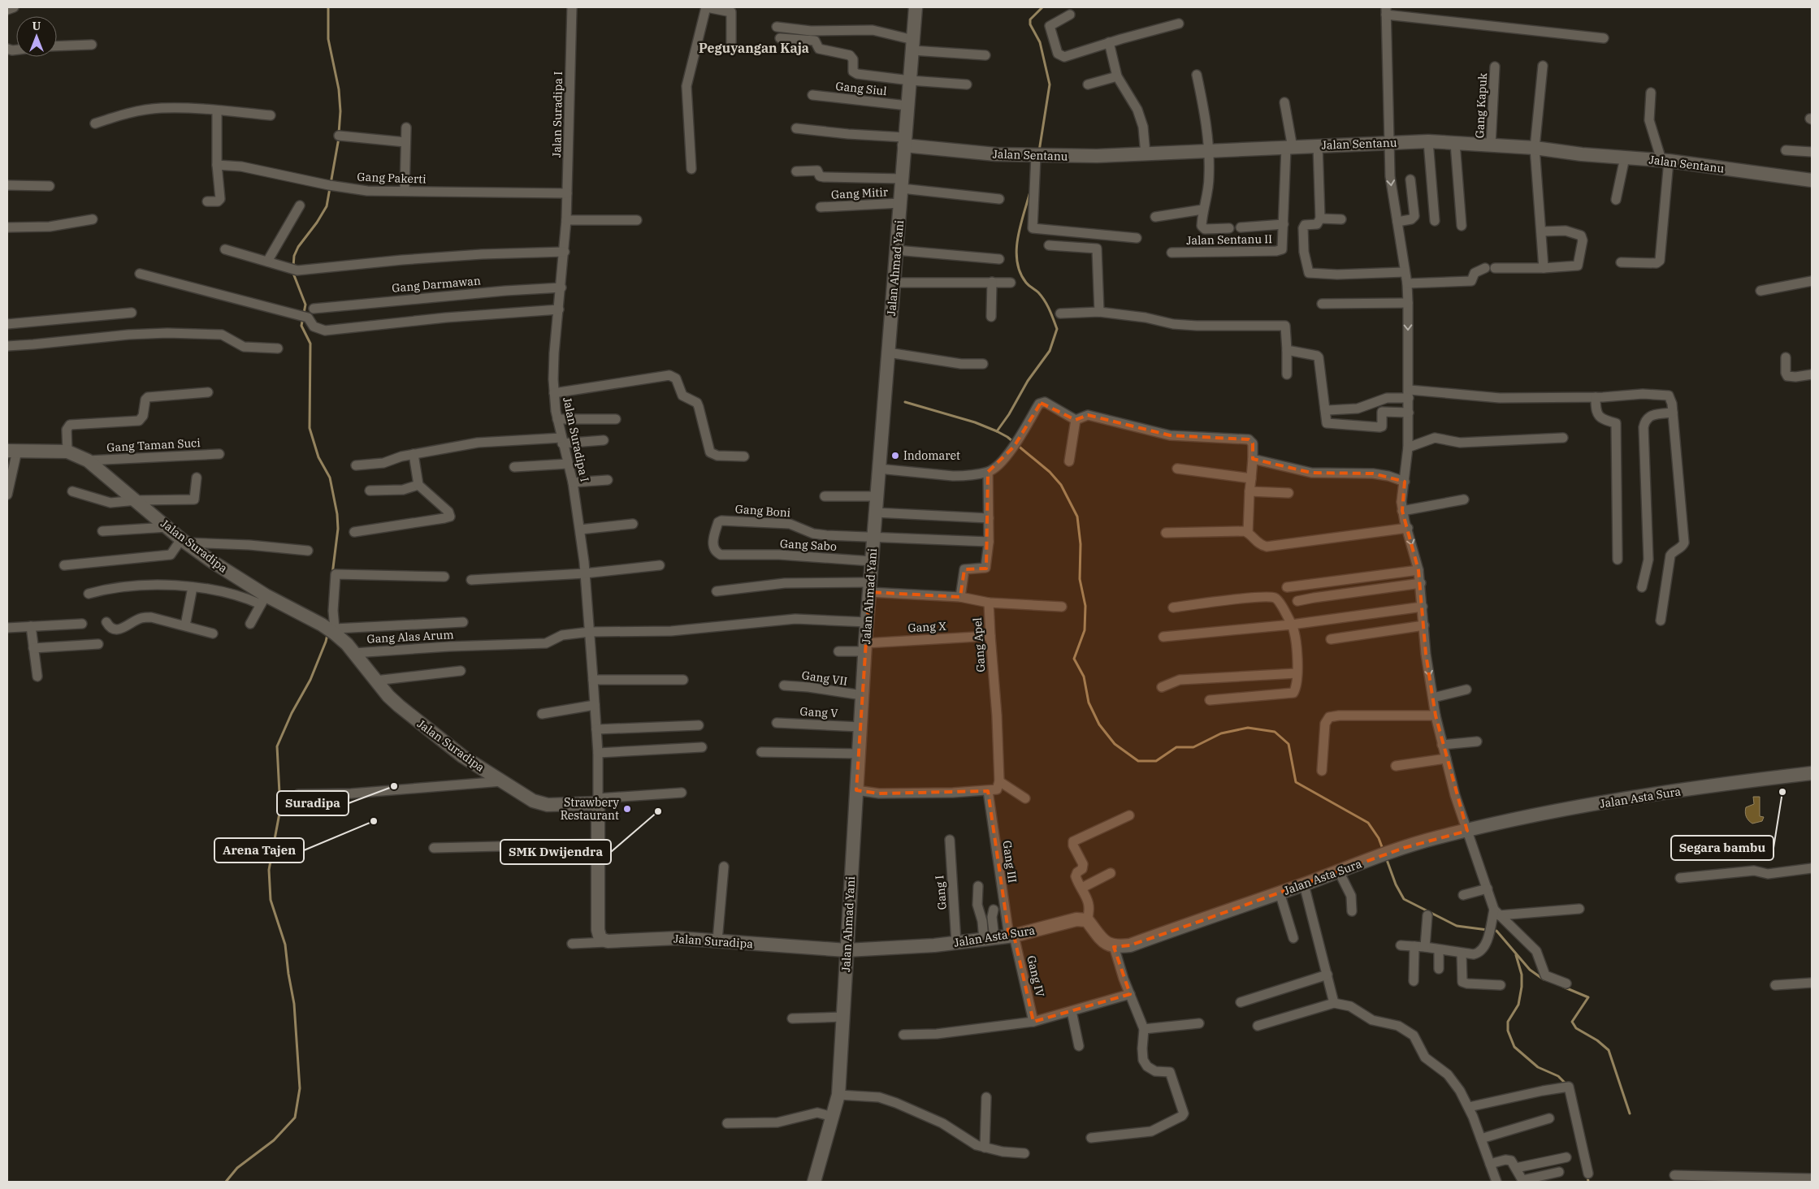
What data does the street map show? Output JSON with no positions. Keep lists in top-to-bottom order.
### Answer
{
  "streets": {
    "street": [
      "Gang Siul",
      "Gang Kapuk",
      "Jalan Suradipa I",
      "Jalan Sentanu",
      "Gang Pakerti",
      "Gang Mitir",
      "Jalan Sentanu II",
      "Jalan Ahmad Yani",
      "Gang Darmawan",
      "Gang Taman Suci",
      "Gang Boni",
      "Gang Sabo",
      "Jalan Suradipa",
      "Gang X",
      "Gang Alas Arum",
      "Gang Apel",
      "Gang VII",
      "Gang V",
      "Jalan Asta Sura",
      "Gang III",
      "Gang I",
      "Gang IV"
    ]
  },
  "crossings": [
    ["Gang Siul", "Jalan Ahmad Yani"],
    ["Gang Kapuk", "Jalan Sentanu"],
    ["Jalan Suradipa I", "Gang Pakerti"],
    ["Jalan Suradipa I", "Gang Darmawan"],
    ["Jalan Suradipa I", "Jalan Suradipa"],
    ["Jalan Suradipa I", "Gang Alas Arum"],
    ["Jalan Sentanu", "Jalan Sentanu II"],
    ["Jalan Sentanu", "Jalan Ahmad Yani"],
    ["Gang Mitir", "Jalan Ahmad Yani"],
    ["Jalan Ahmad Yani", "Gang Boni"],
    ["Jalan Ahmad Yani", "Gang Sabo"],
    ["Jalan Ahmad Yani", "Jalan Suradipa"],
    ["Jalan Ahmad Yani", "Gang X"],
    ["Jalan Ahmad Yani", "Gang Alas Arum"],
    ["Jalan Ahmad Yani", "Gang Apel"],
    ["Jalan Ahmad Yani", "Gang VII"],
    ["Jalan Ahmad Yani", "Gang V"],
    ["Jalan Ahmad Yani", "Jalan Asta Sura"],
    ["Gang Taman Suci", "Jalan Suradipa"],
    ["Gang Boni", "Gang Sabo"],
    ["Jalan Suradipa", "Gang Alas Arum"],
    ["Jalan Suradipa", "Jalan Asta Sura"],
    ["Gang X", "Gang Apel"],
    ["Jalan Asta Sura", "Gang III"],
    ["Jalan Asta Sura", "Gang I"],
    ["Jalan Asta Sura", "Gang IV"],
    ["Gang III", "Gang IV"]
  ],
  "districts": ["Peguyangan Kaja"],
  "places": [
    "Indomaret",
    "Suradipa",
    "Segara bambu",
    "Strawbery Restaurant",
    "SMK Dwijendra",
    "Arena Tajen"
  ],
  "north": "top"
}
